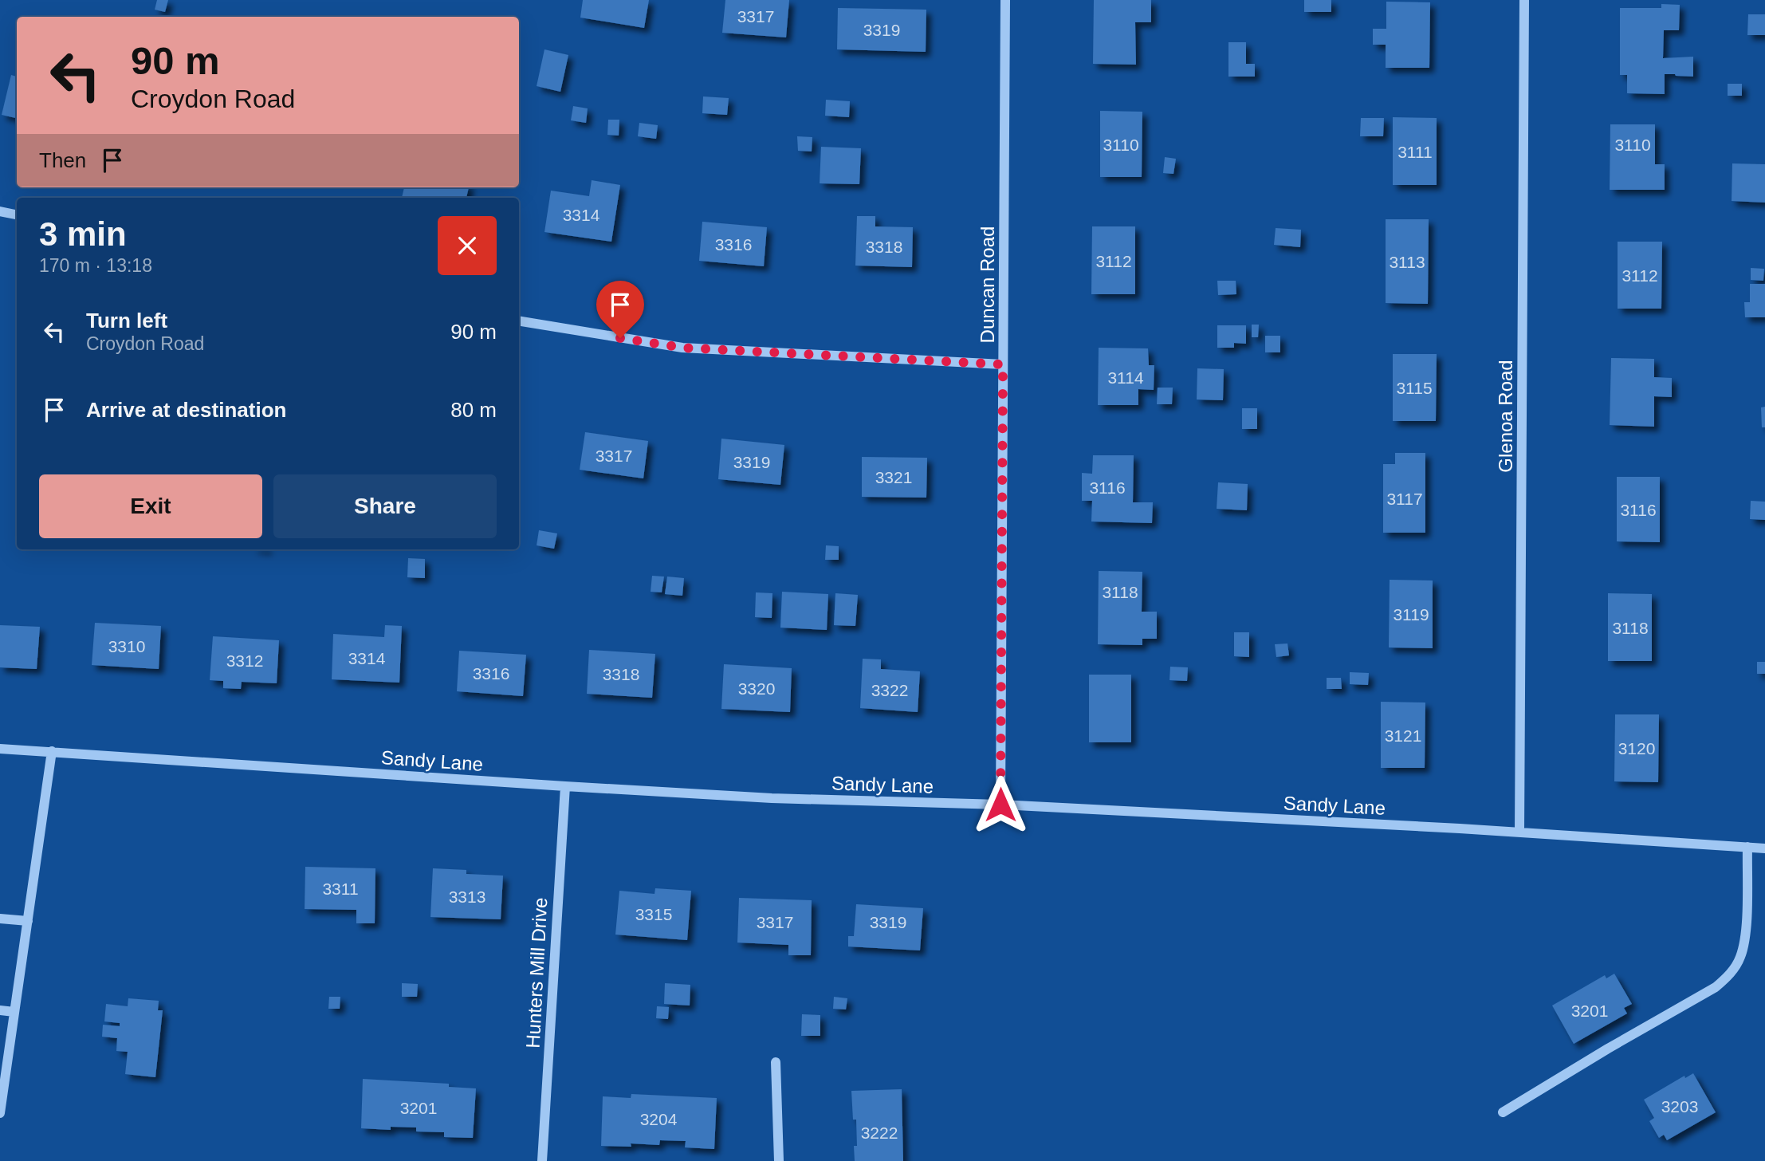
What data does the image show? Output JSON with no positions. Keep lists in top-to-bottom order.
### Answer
{
  "streets": {
    "street": [
      "Duncan Road",
      "Glenoa Road",
      "Sandy Lane",
      "Hunters Mill Drive"
    ]
  },
  "crossings": [
    ["Duncan Road", "Sandy Lane"],
    ["Glenoa Road", "Sandy Lane"],
    ["Sandy Lane", "Hunters Mill Drive"]
  ],
  "house_numbers": [
    "3317",
    "3319",
    "3110",
    "3110",
    "3111",
    "3314",
    "3316",
    "3318",
    "3112",
    "3113",
    "3112",
    "3114",
    "3115",
    "3317",
    "3319",
    "3321",
    "3116",
    "3117",
    "3116",
    "3118",
    "3119",
    "3118",
    "3310",
    "3314",
    "3312",
    "3316",
    "3318",
    "3320",
    "3322",
    "3121",
    "3120",
    "3311",
    "3313",
    "3315",
    "3317",
    "3319",
    "3201",
    "3203",
    "3201",
    "3204",
    "3222"
  ],
  "page": {
    "turn": ["90 m", "Croydon Road"],
    "then": "Then",
    "heading": ["3 min", "170 m · 13:18"],
    "list": [
      {
        "name": "Turn left",
        "note": "Croydon Road",
        "value": "90 m"
      },
      {
        "name": "Arrive at destination",
        "value": "80 m"
      }
    ],
    "buttons": ["Exit", "Share"]
  }
}
